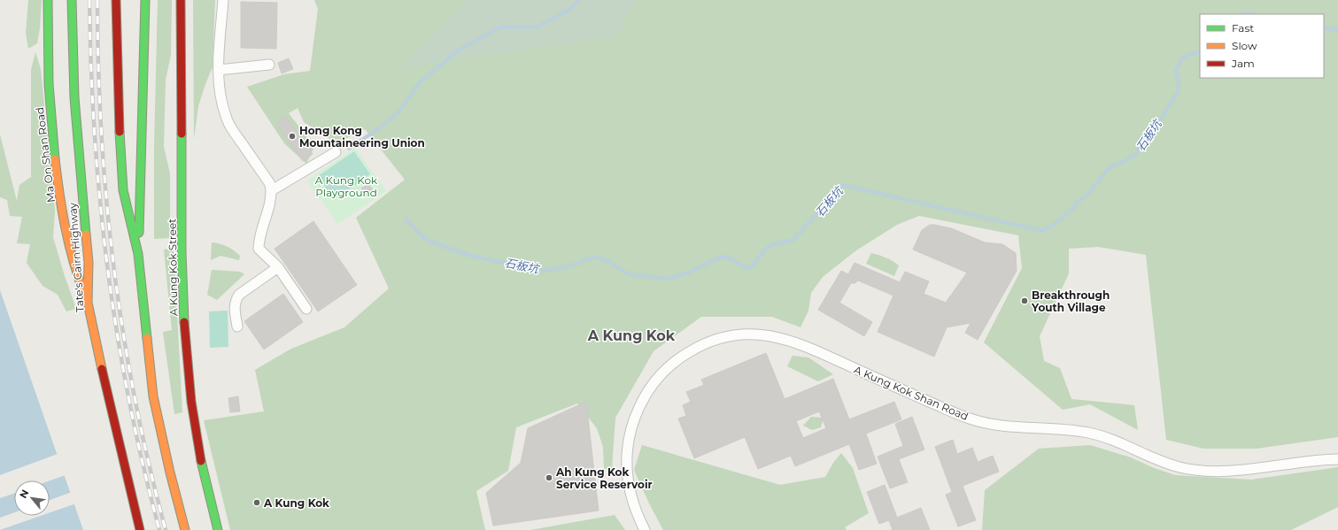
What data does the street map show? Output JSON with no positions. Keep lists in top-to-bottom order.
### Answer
{
  "streets": {
    "main road": ["Ma On Shan Road", "Tate's Cairn Highway", "A Kung Kok Street"],
    "street": ["A Kung Kok Shan Road"]
  },
  "crossings": [
    ["Ma On Shan Road", "Tate's Cairn Highway"]
  ],
  "districts": ["A Kung Kok"],
  "water": ["石板坑"],
  "parks": ["A Kung Kok Playground"],
  "places": [
    "Hong Kong Mountaineering Union",
    "Breakthrough Youth Village",
    "Ah Kung Kok Service Reservoir",
    "A Kung Kok"
  ],
  "legend": ["Fast", "Slow", "Jam"],
  "north": "top left"
}
